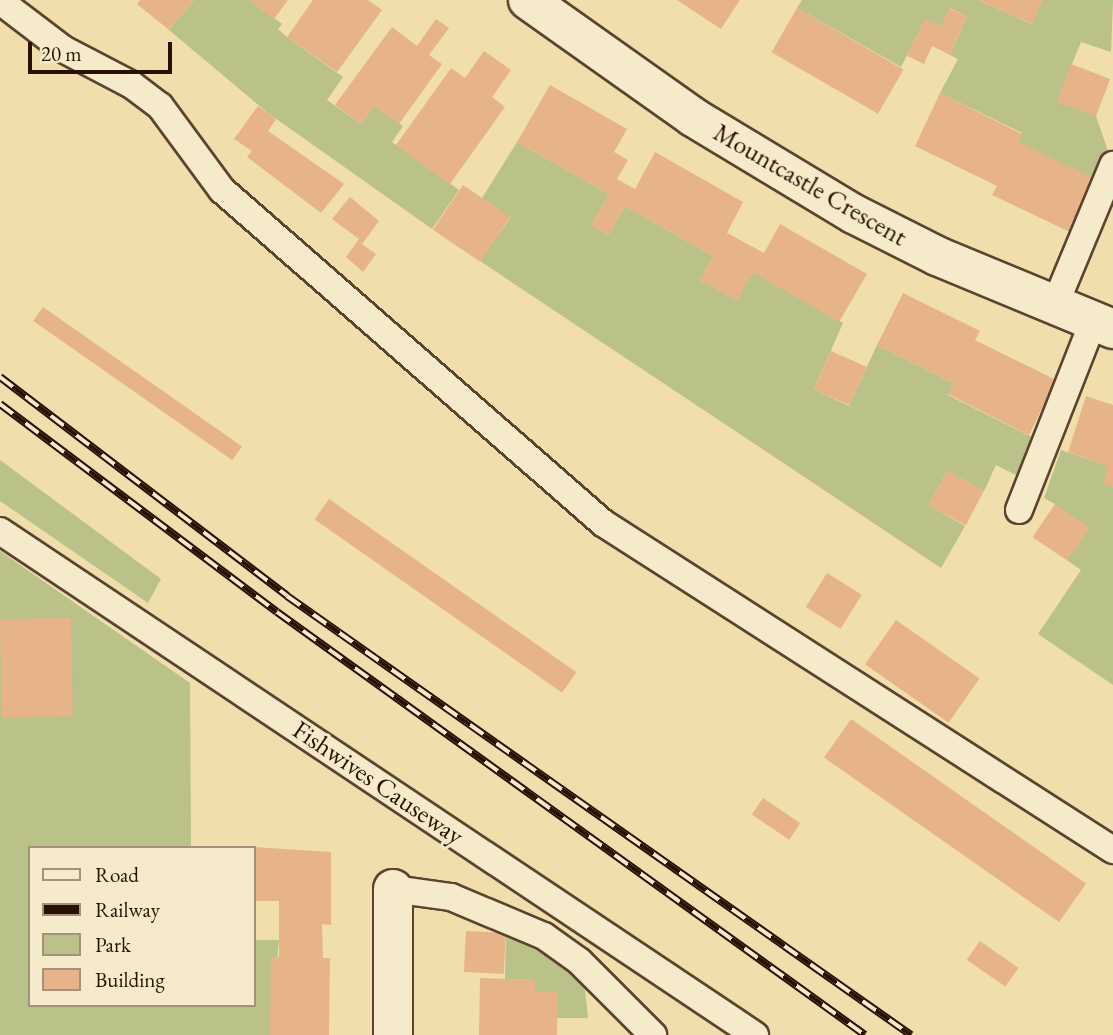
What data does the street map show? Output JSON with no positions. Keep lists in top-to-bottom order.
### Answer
{
  "streets": {
    "street": ["Mountcastle Crescent"],
    "lane": ["Fishwives Causeway"]
  },
  "legend": [
    "Road",
    "Railway",
    "Park",
    "Building"
  ],
  "scale_bar": "20 m"
}
